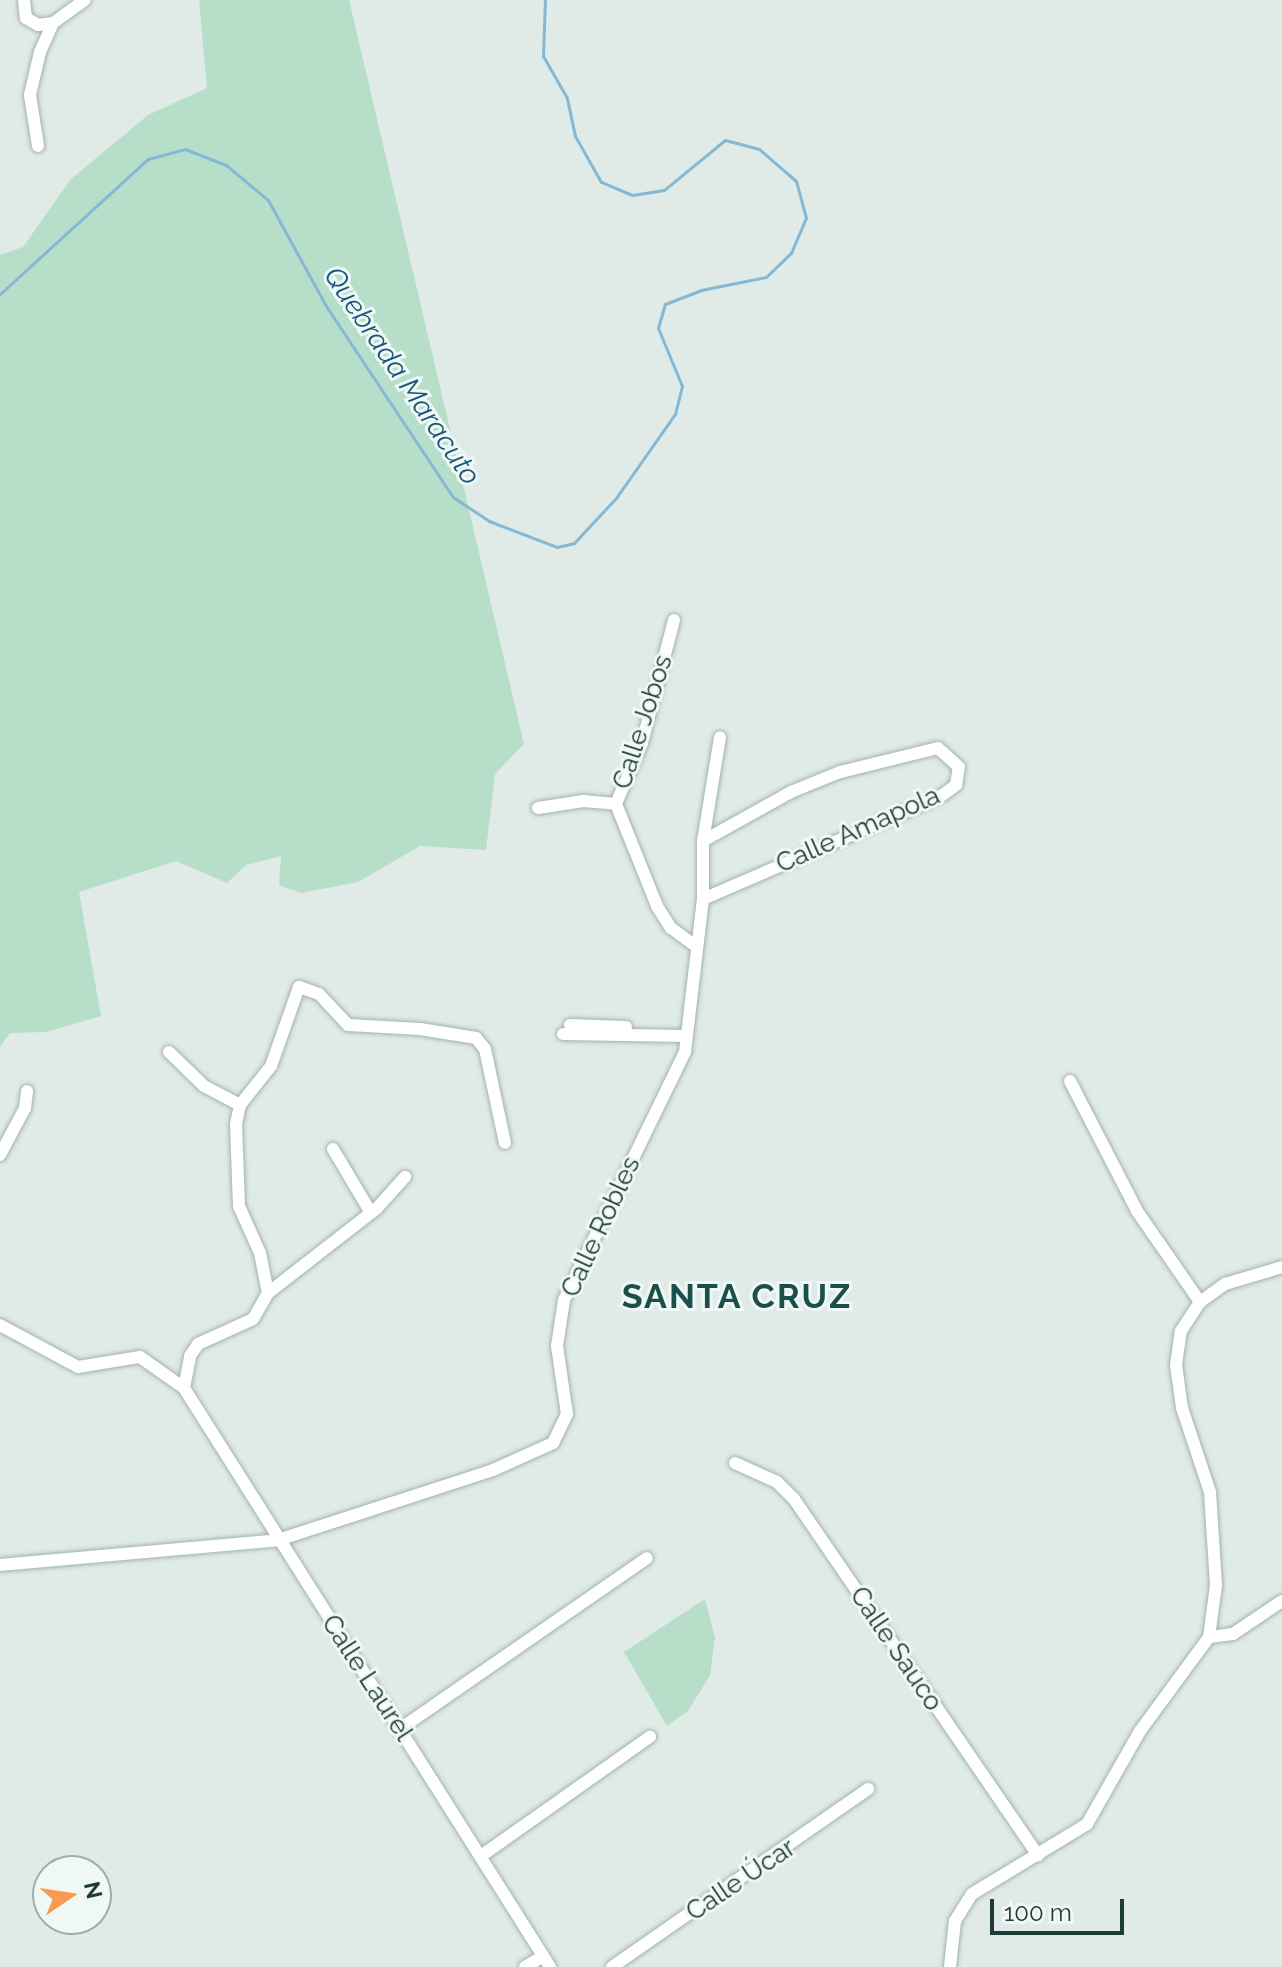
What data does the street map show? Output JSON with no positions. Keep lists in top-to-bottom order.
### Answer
{
  "streets": {
    "street": [
      "Calle Jobos",
      "Calle Amapola",
      "Calle Robles",
      "Calle Sauco",
      "Calle Laurel",
      "Calle Úcar"
    ]
  },
  "crossings": [
    ["Calle Jobos", "Calle Robles"],
    ["Calle Amapola", "Calle Robles"],
    ["Calle Robles", "Calle Laurel"]
  ],
  "districts": ["SANTA CRUZ"],
  "water": ["Quebrada Maracuto"],
  "scale_bar": "100 m",
  "north": "right"
}
